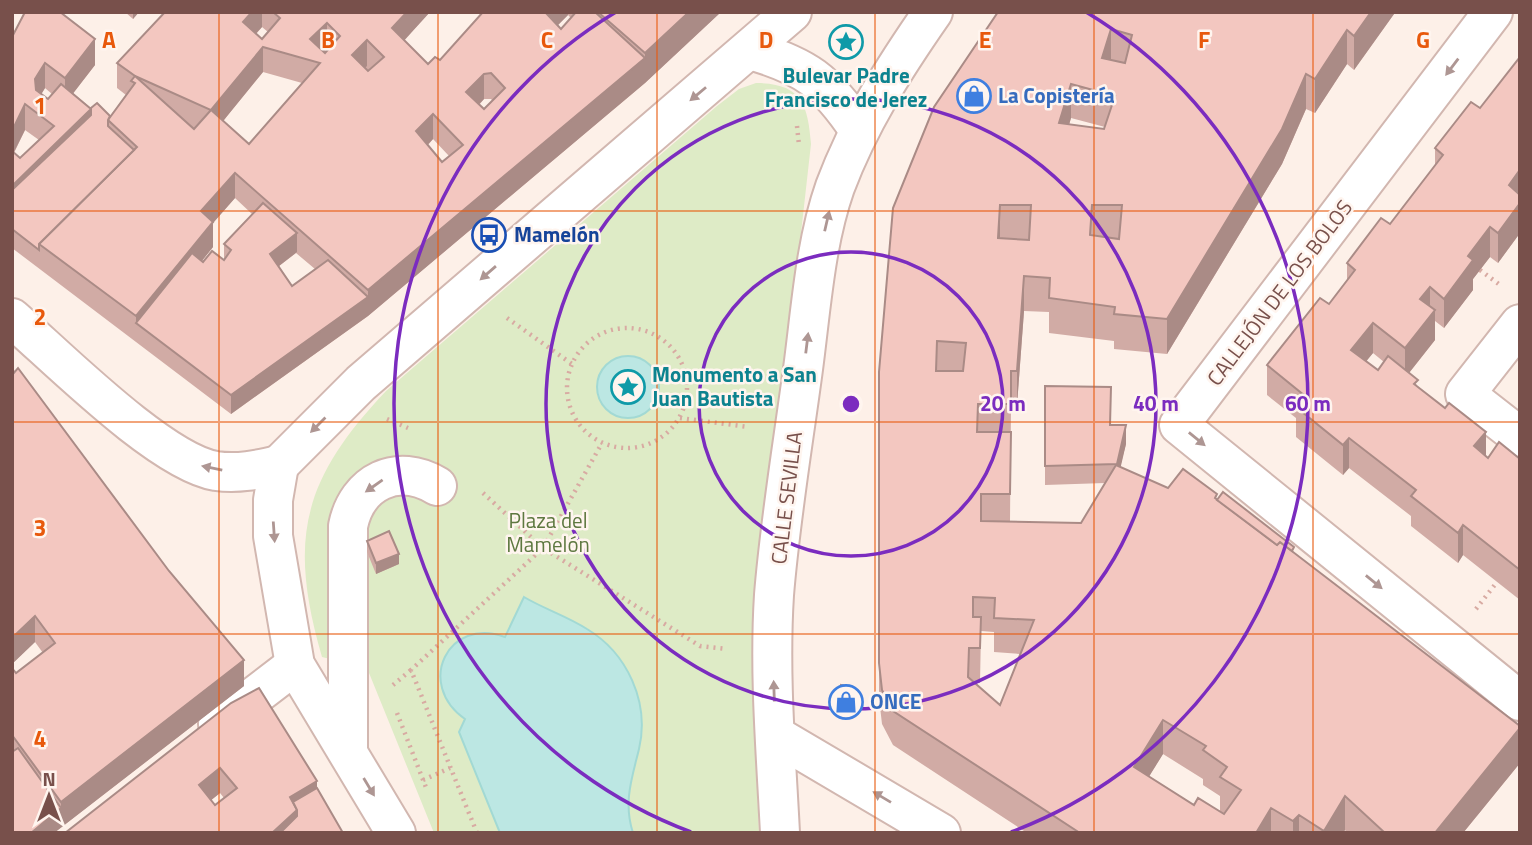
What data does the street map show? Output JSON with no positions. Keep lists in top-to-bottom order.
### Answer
{
  "streets": {
    "street": ["CALLEJÓN DE LOS BOLOS", "CALLE SEVILLA"]
  },
  "one_way": ["CALLE SEVILLA"],
  "parks": ["Plaza del Mamelón"],
  "places": {
    "place": ["Bulevar Padre Francisco de Jerez", "Monumento a San Juan Bautista"],
    "shop": ["La Copistería", "ONCE"],
    "bus stop": ["Mamelón"]
  },
  "north": "top",
  "grid": {
    "columns": [
      "A",
      "B",
      "C",
      "D",
      "E",
      "F",
      "G"
    ],
    "rows": [
      "1",
      "2",
      "3",
      "4"
    ]
  },
  "rings": ["20 m", "40 m", "60 m"]
}
